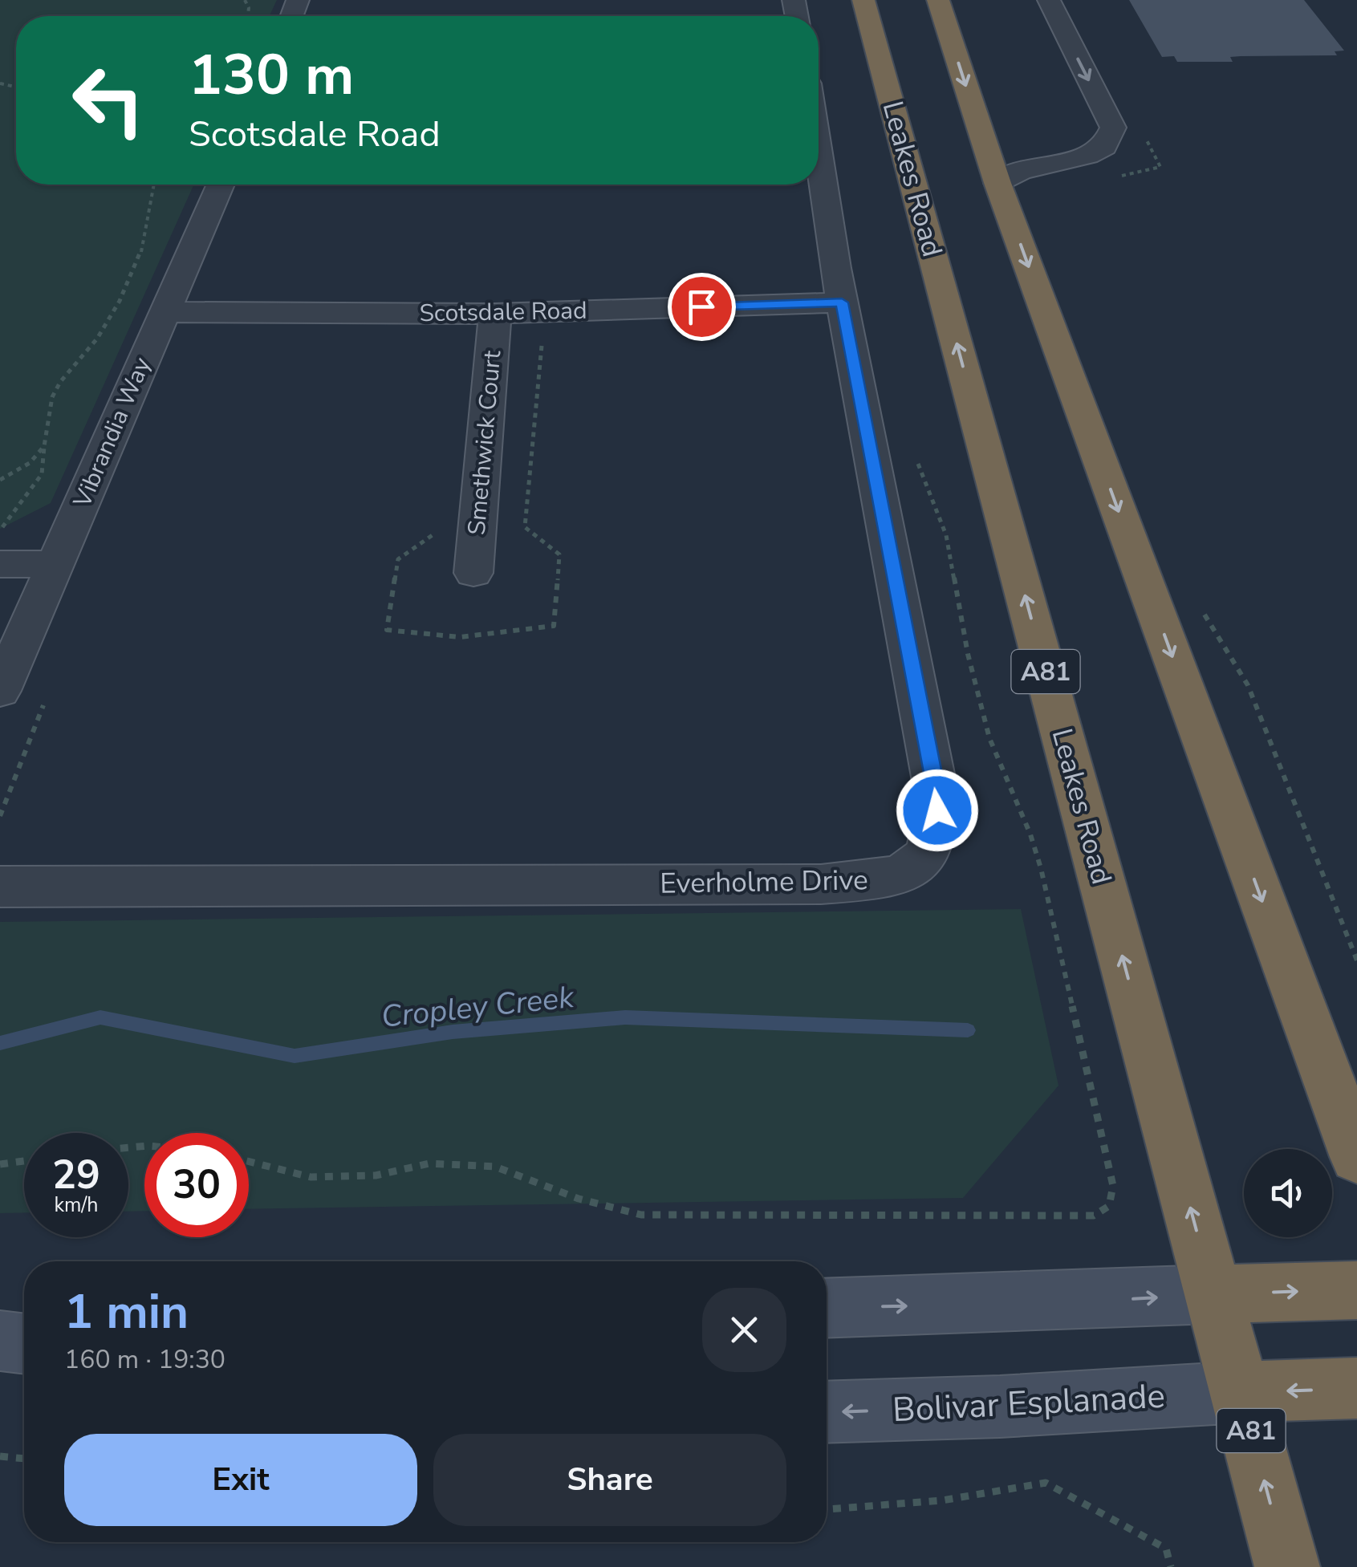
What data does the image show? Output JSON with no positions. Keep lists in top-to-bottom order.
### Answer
{
  "streets": {
    "highway": ["Leakes Road", "A81"],
    "street": [
      "Scotsdale Road",
      "Vibrandia Way",
      "Smethwick Court",
      "Everholme Drive",
      "Bolivar Esplanade"
    ]
  },
  "crossings": [
    ["Leakes Road", "Bolivar Esplanade"],
    ["Scotsdale Road", "Vibrandia Way"],
    ["Scotsdale Road", "Smethwick Court"],
    ["Scotsdale Road", "Everholme Drive"]
  ],
  "water": ["Cropley Creek"],
  "page": {
    "turn": ["130 m", "Scotsdale Road"],
    "speed": "29 km/h",
    "limit": "30",
    "heading": ["1 min", "160 m · 19:30"],
    "buttons": ["Exit", "Share"]
  }
}
